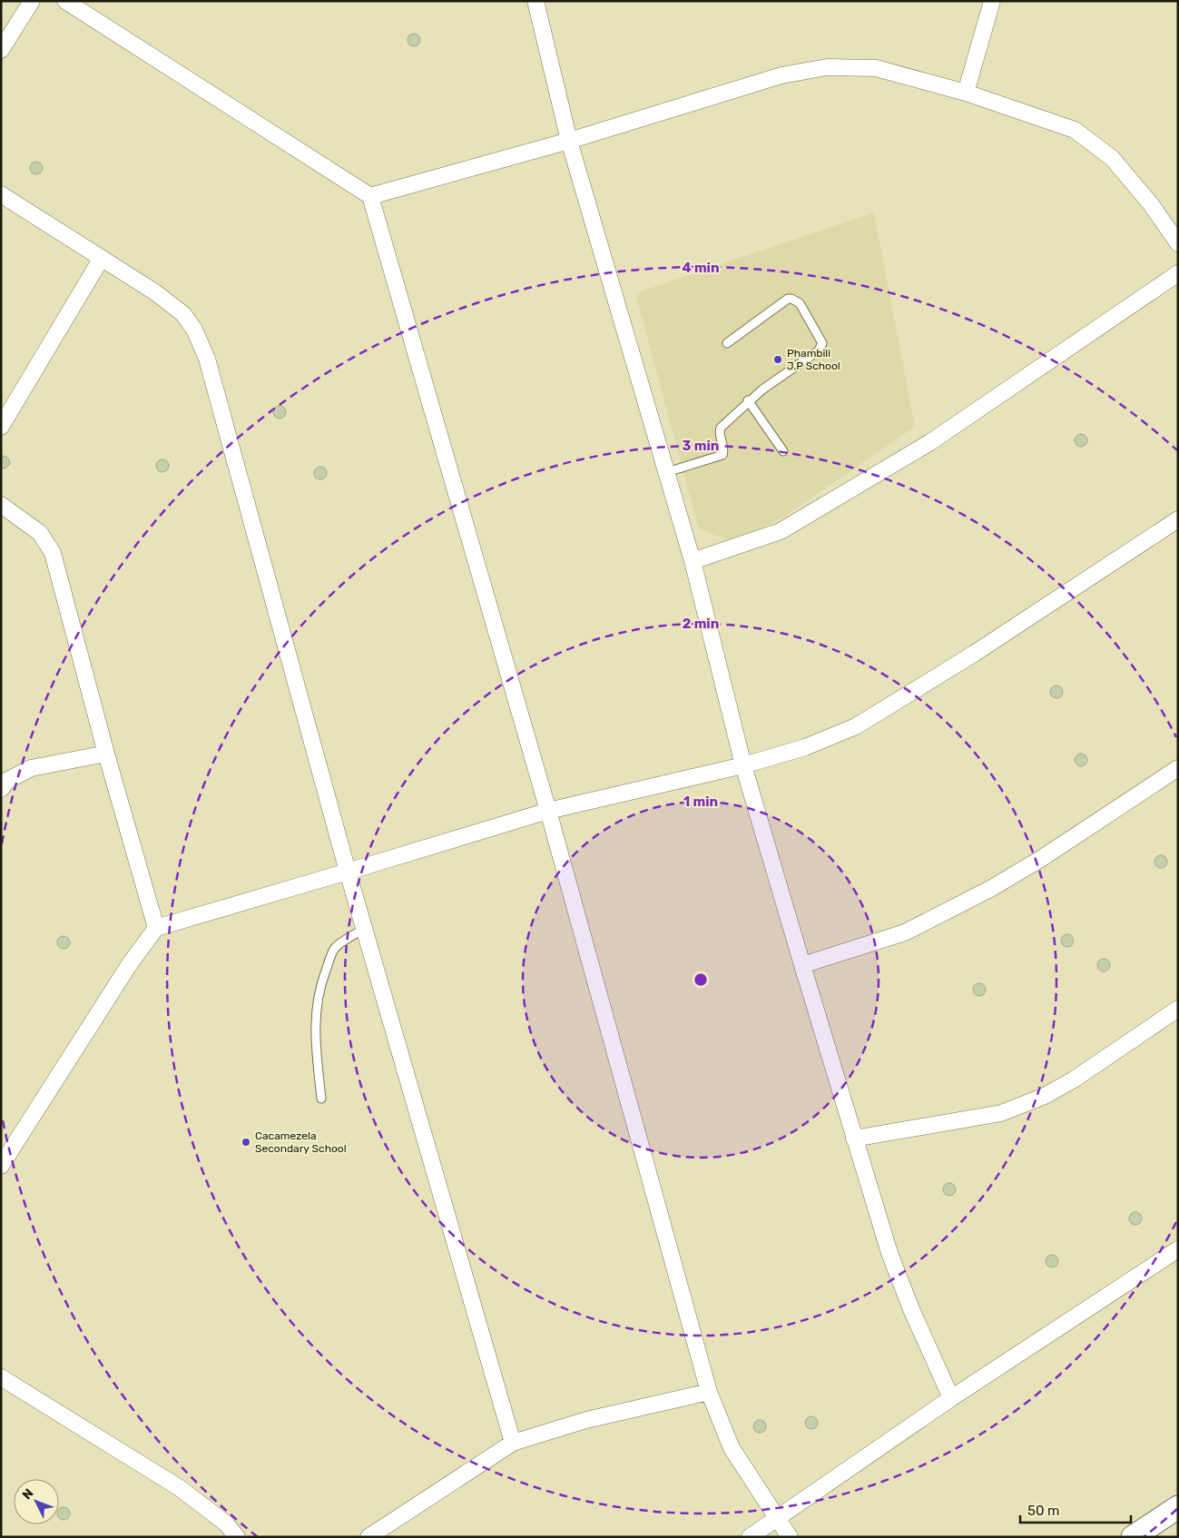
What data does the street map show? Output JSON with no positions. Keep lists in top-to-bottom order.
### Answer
{
  "places": ["Phambili J.P School", "Cacamezela Secondary School"],
  "scale_bar": "50 m",
  "north": "top left",
  "rings": [
    "4 min",
    "3 min",
    "2 min",
    "1 min"
  ]
}
